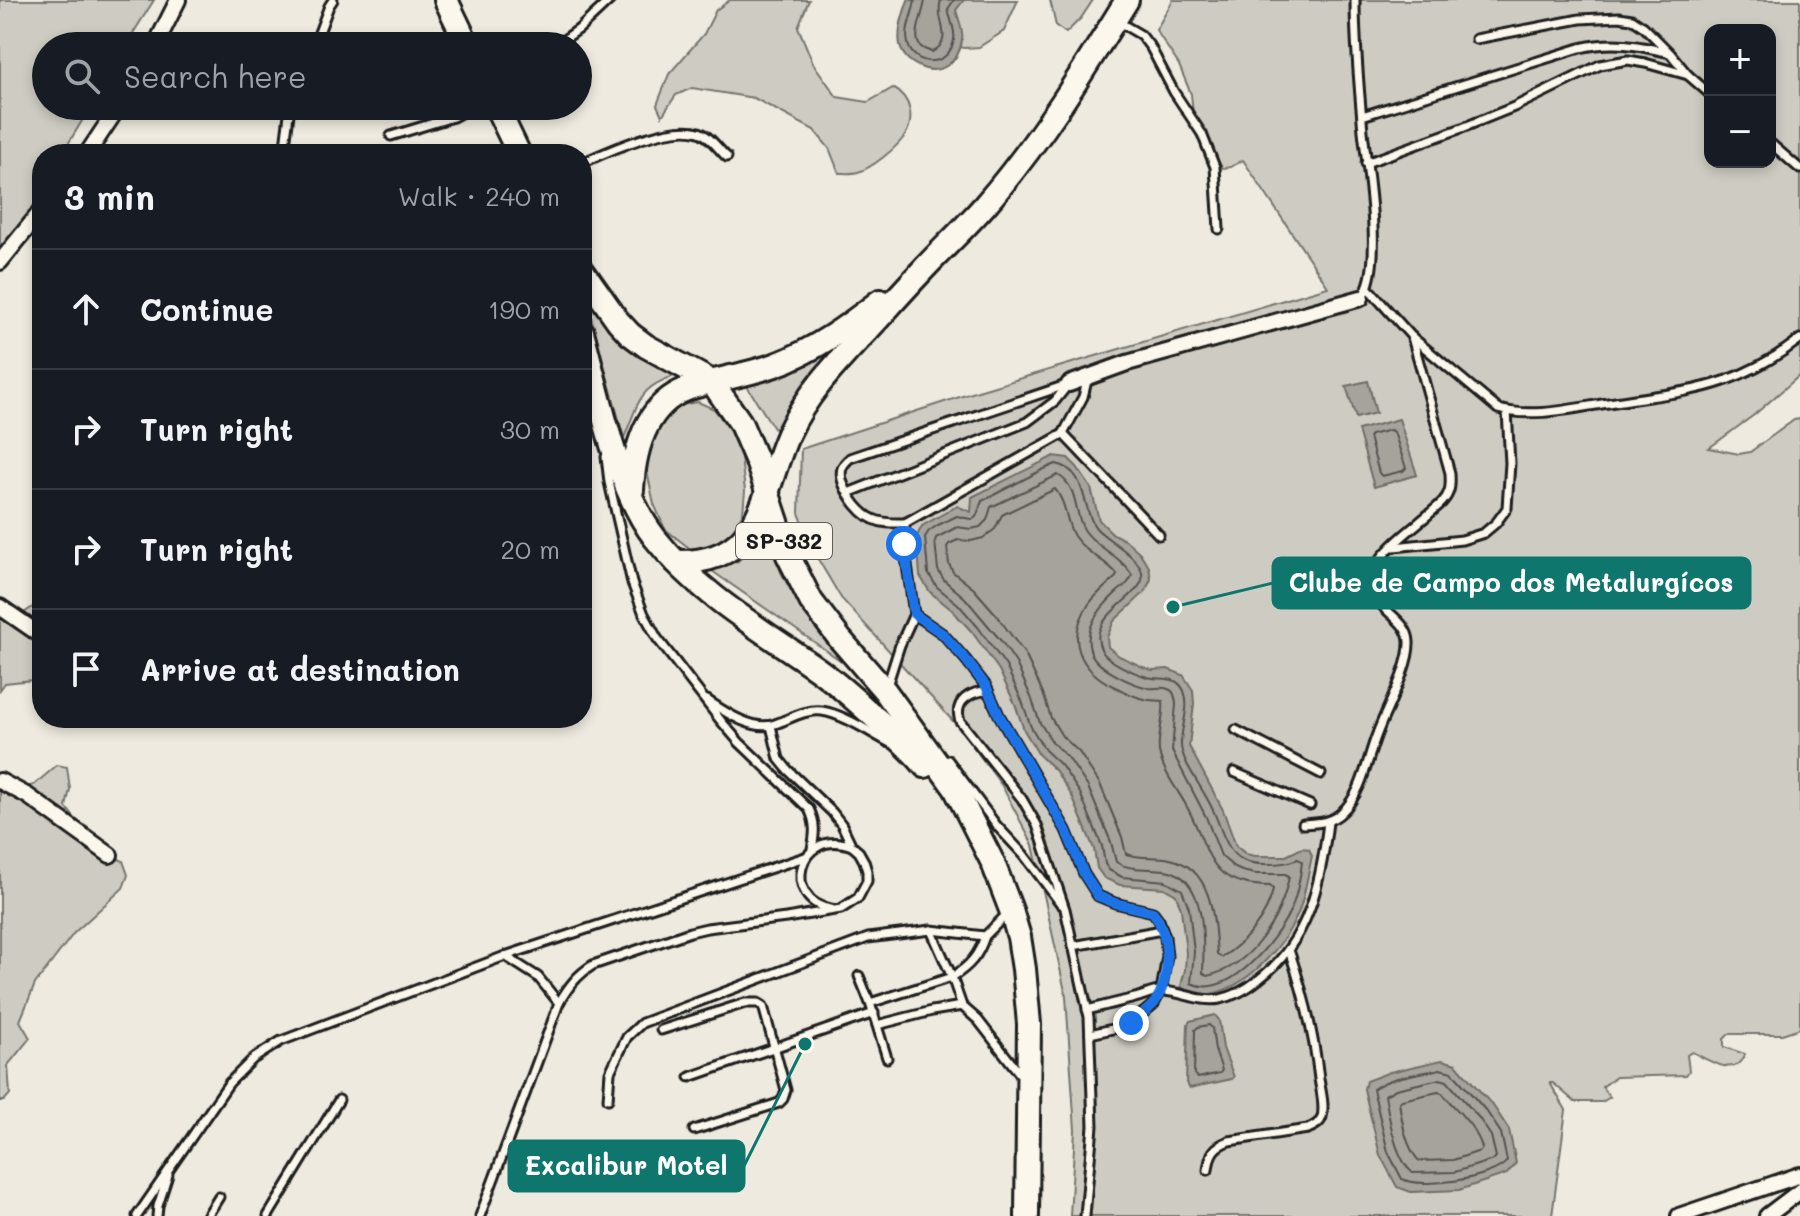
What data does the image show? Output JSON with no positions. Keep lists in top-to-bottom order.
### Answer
{
  "streets": {
    "main road": ["SP-332"]
  },
  "places": ["Clube de Campo dos Metalurgícos", "Excalibur Motel"],
  "page": {
    "map_buttons": ["+", "−"],
    "search": "Search here",
    "heading": ["3 min", "Walk · 240 m"],
    "list": [
      ["Continue", "190 m"],
      ["Turn right", "30 m"],
      ["Turn right", "20 m"],
      "Arrive at destination"
    ]
  }
}
